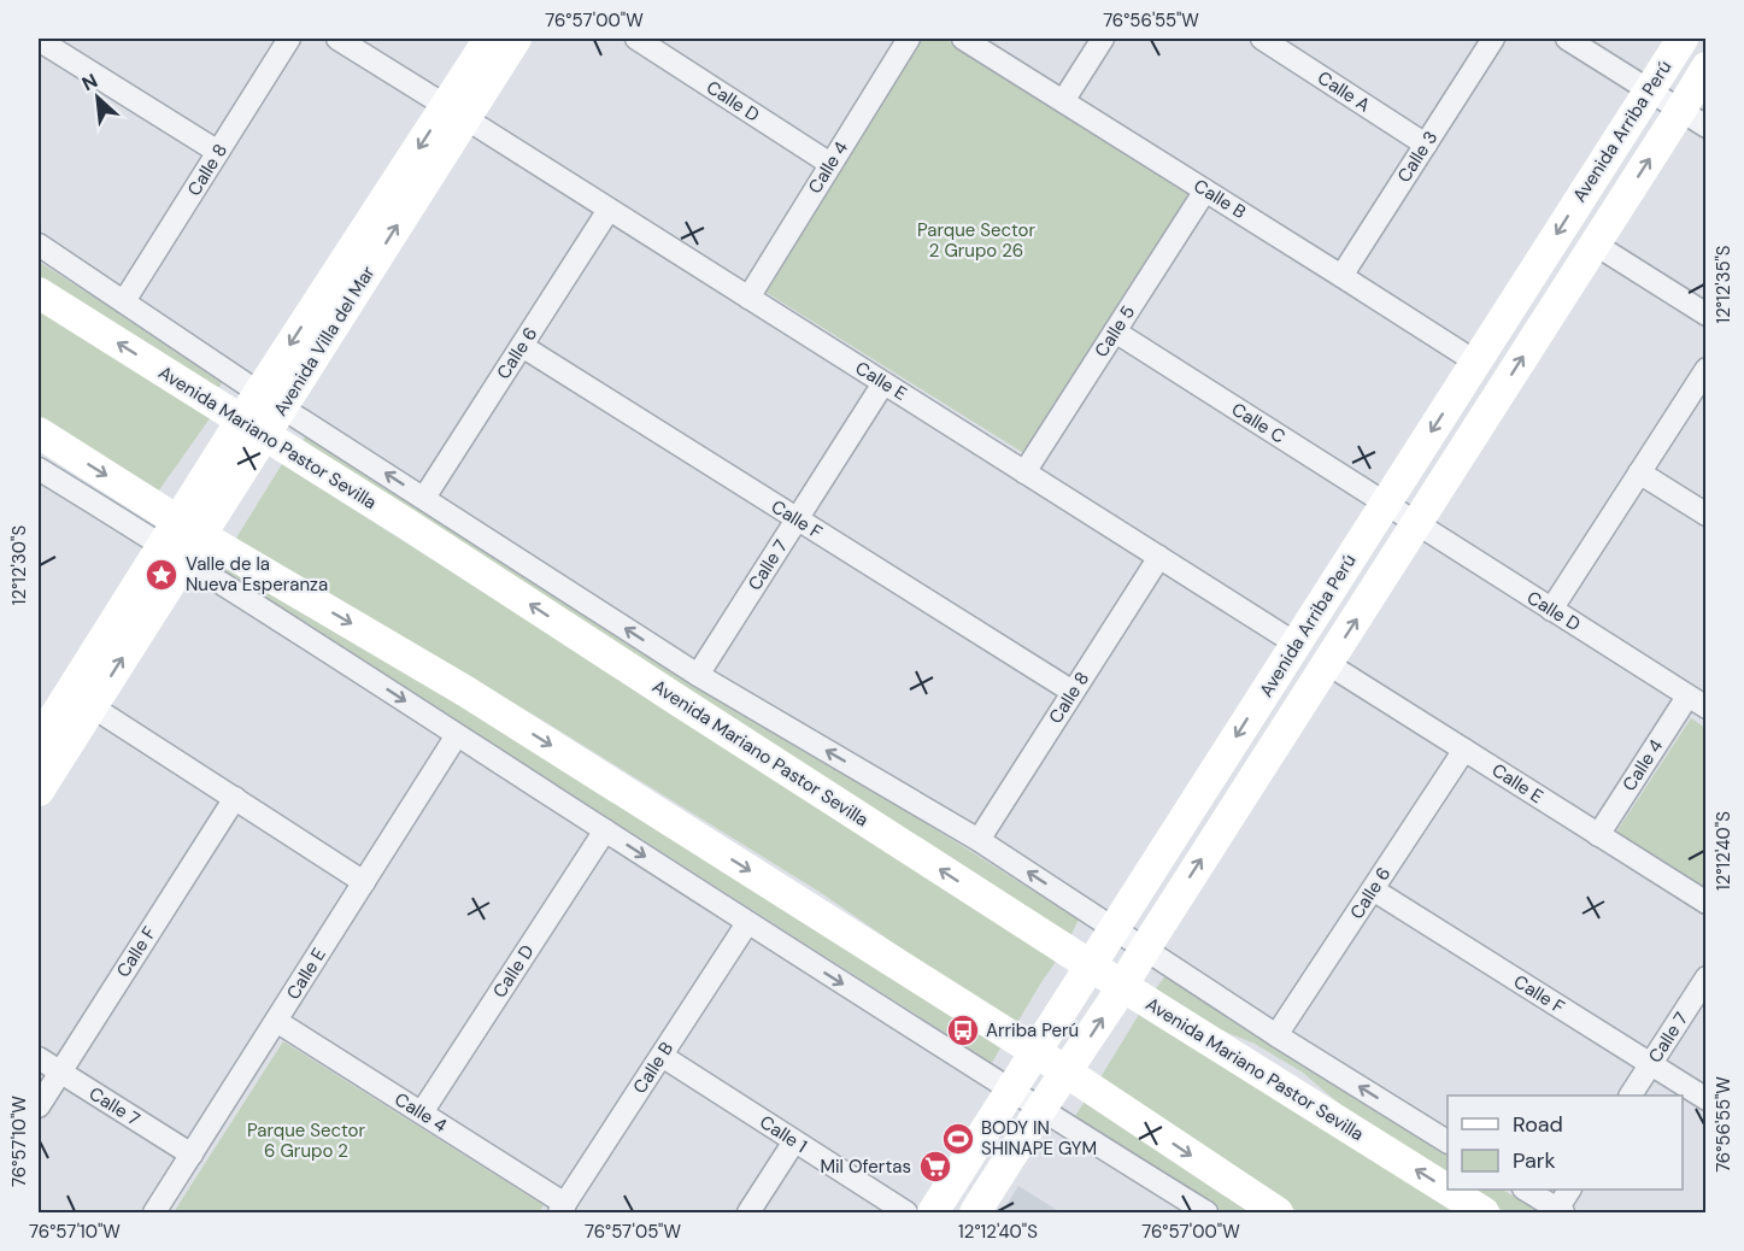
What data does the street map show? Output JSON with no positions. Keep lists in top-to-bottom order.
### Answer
{
  "streets": {
    "street": [
      "Calle A",
      "Calle D",
      "Avenida Arriba Perú",
      "Calle 3",
      "Calle 4",
      "Calle 8",
      "Calle B",
      "Calle 5",
      "Avenida Villa del Mar",
      "Calle 6",
      "Calle E",
      "Calle C",
      "Avenida Mariano Pastor Sevilla",
      "Calle F",
      "Calle 7",
      "Calle 1"
    ]
  },
  "crossings": [
    ["Calle A", "Calle 3"],
    ["Calle D", "Avenida Arriba Perú"],
    ["Calle D", "Calle 4"],
    ["Calle D", "Calle C"],
    ["Avenida Arriba Perú", "Calle B"],
    ["Avenida Arriba Perú", "Calle E"],
    ["Avenida Arriba Perú", "Calle C"],
    ["Avenida Arriba Perú", "Avenida Mariano Pastor Sevilla"],
    ["Calle 3", "Calle B"],
    ["Calle 4", "Calle B"],
    ["Calle 4", "Calle E"],
    ["Calle 8", "Calle E"],
    ["Calle 8", "Avenida Mariano Pastor Sevilla"],
    ["Calle 8", "Calle F"],
    ["Calle B", "Calle 5"],
    ["Calle B", "Calle 1"],
    ["Calle 5", "Calle E"],
    ["Calle 5", "Calle C"],
    ["Avenida Villa del Mar", "Calle E"],
    ["Avenida Villa del Mar", "Avenida Mariano Pastor Sevilla"],
    ["Calle 6", "Calle E"],
    ["Calle 6", "Avenida Mariano Pastor Sevilla"],
    ["Calle 6", "Calle F"],
    ["Calle E", "Calle 7"],
    ["Avenida Mariano Pastor Sevilla", "Calle 7"],
    ["Calle F", "Calle 7"]
  ],
  "parks": ["Parque Sector 2 Grupo 26", "Parque Sector 6 Grupo 2"],
  "places": {
    "place": ["Valle de la Nueva Esperanza"],
    "bus stop": ["Arriba Perú"],
    "sports": ["BODY IN SHINAPE GYM"],
    "supermarket": ["Mil Ofertas"]
  },
  "legend": ["Road", "Park"],
  "north": "top left",
  "coordinates": [
    "76°57'00\"W",
    "76°56'55\"W",
    "12°12'35\"S",
    "12°12'30\"S",
    "12°12'40\"S",
    "76°57'10\"W",
    "76°57'05\"W"
  ]
}
